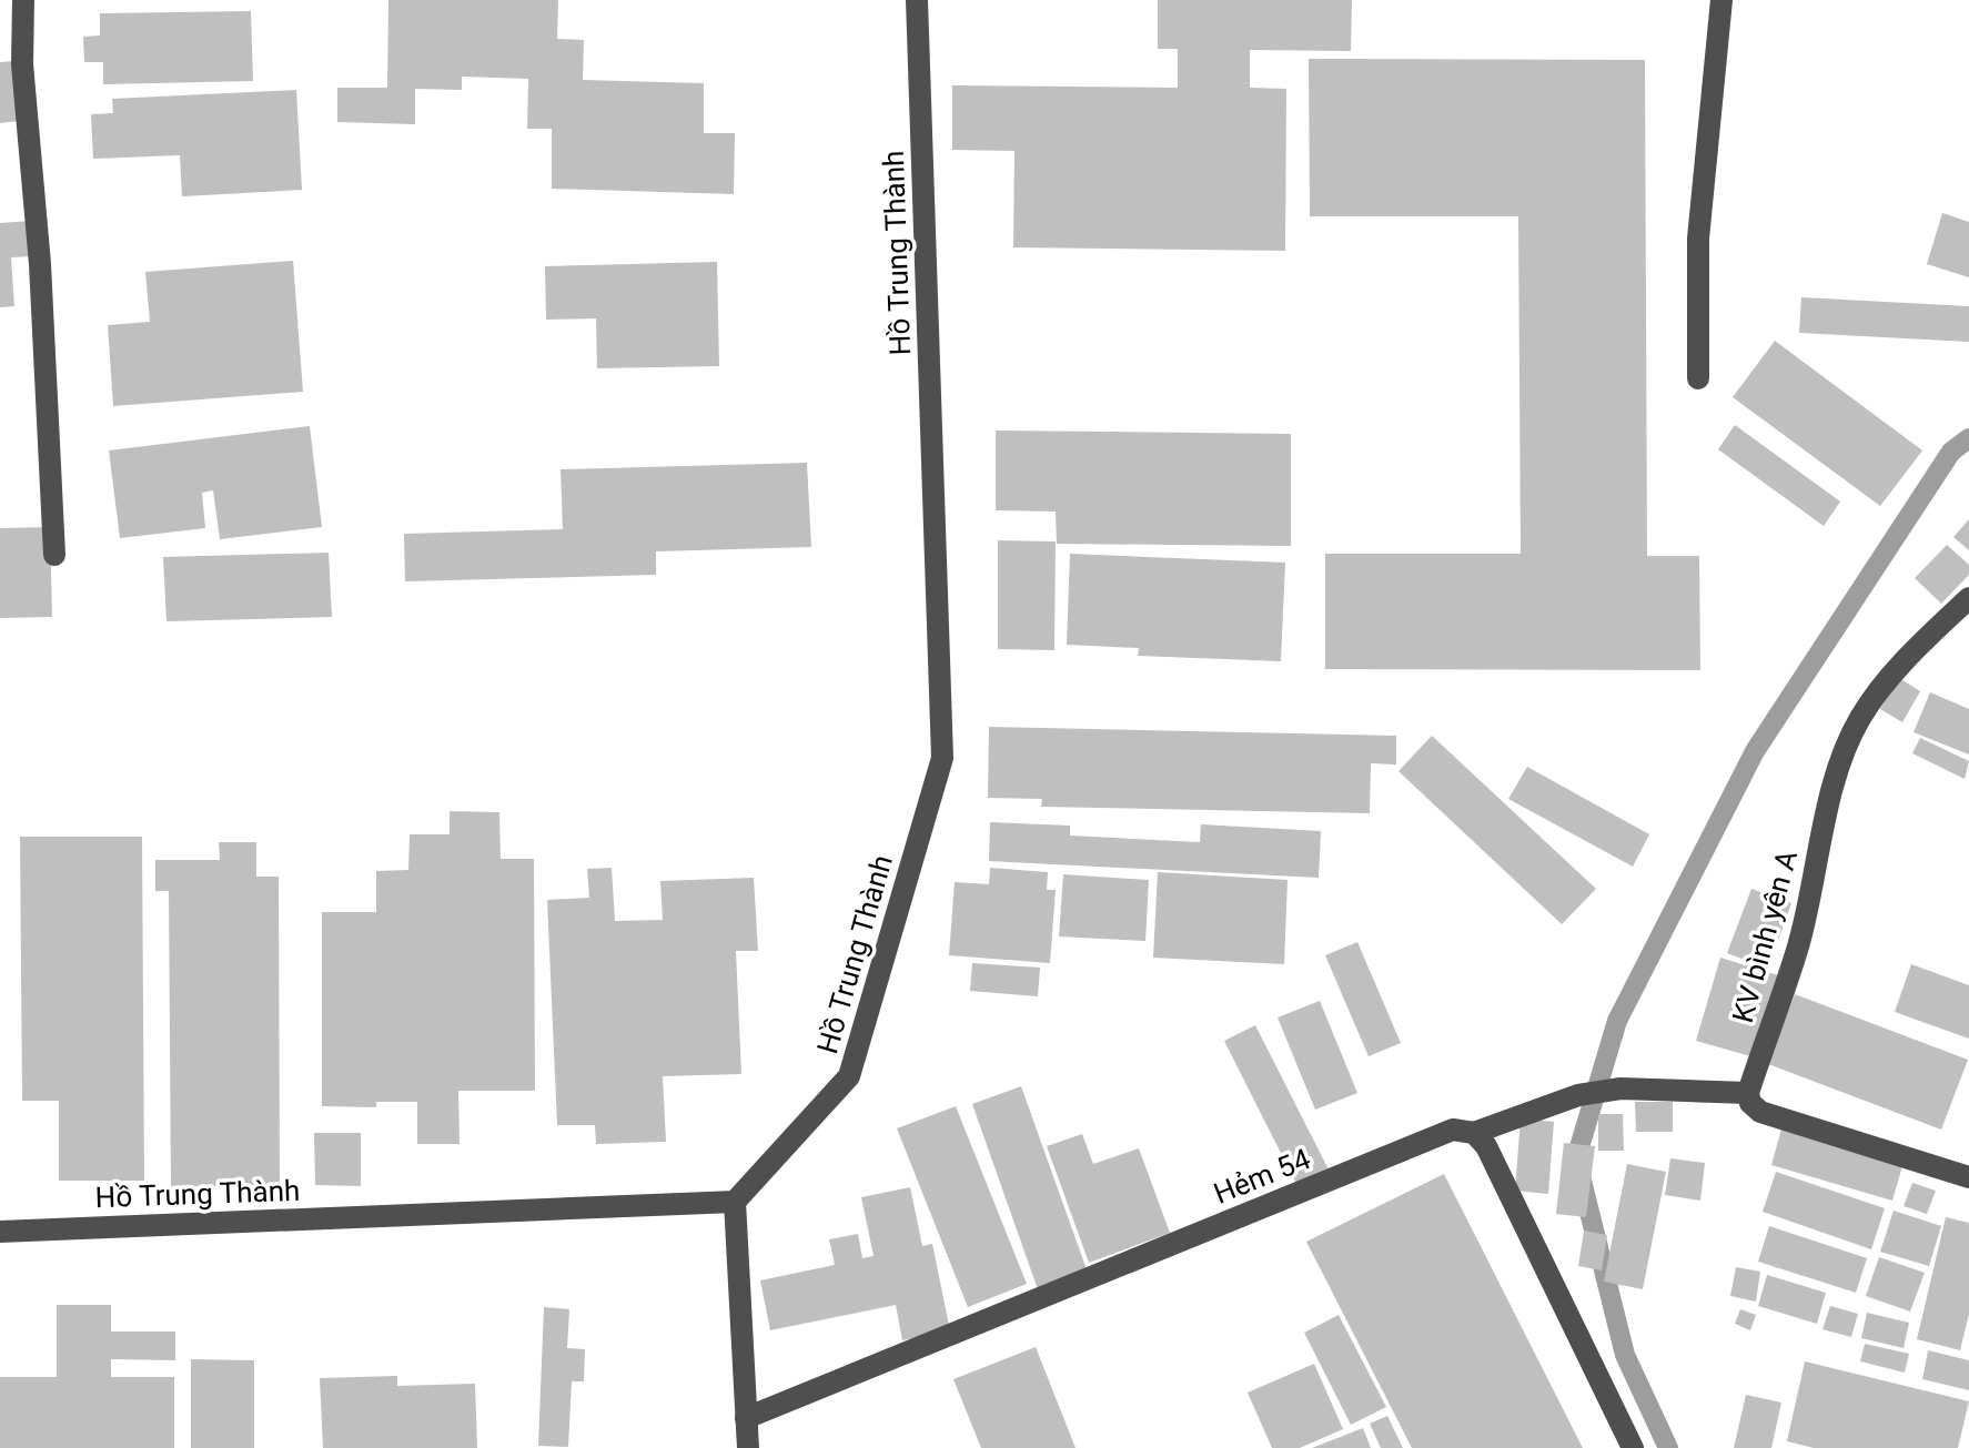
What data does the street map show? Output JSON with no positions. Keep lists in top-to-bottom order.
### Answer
{
  "streets": {
    "street": ["Hồ Trung Thành", "KV bình yên A", "Hẻm 54"]
  },
  "crossings": [
    ["KV bình yên A", "Hẻm 54"]
  ]
}
